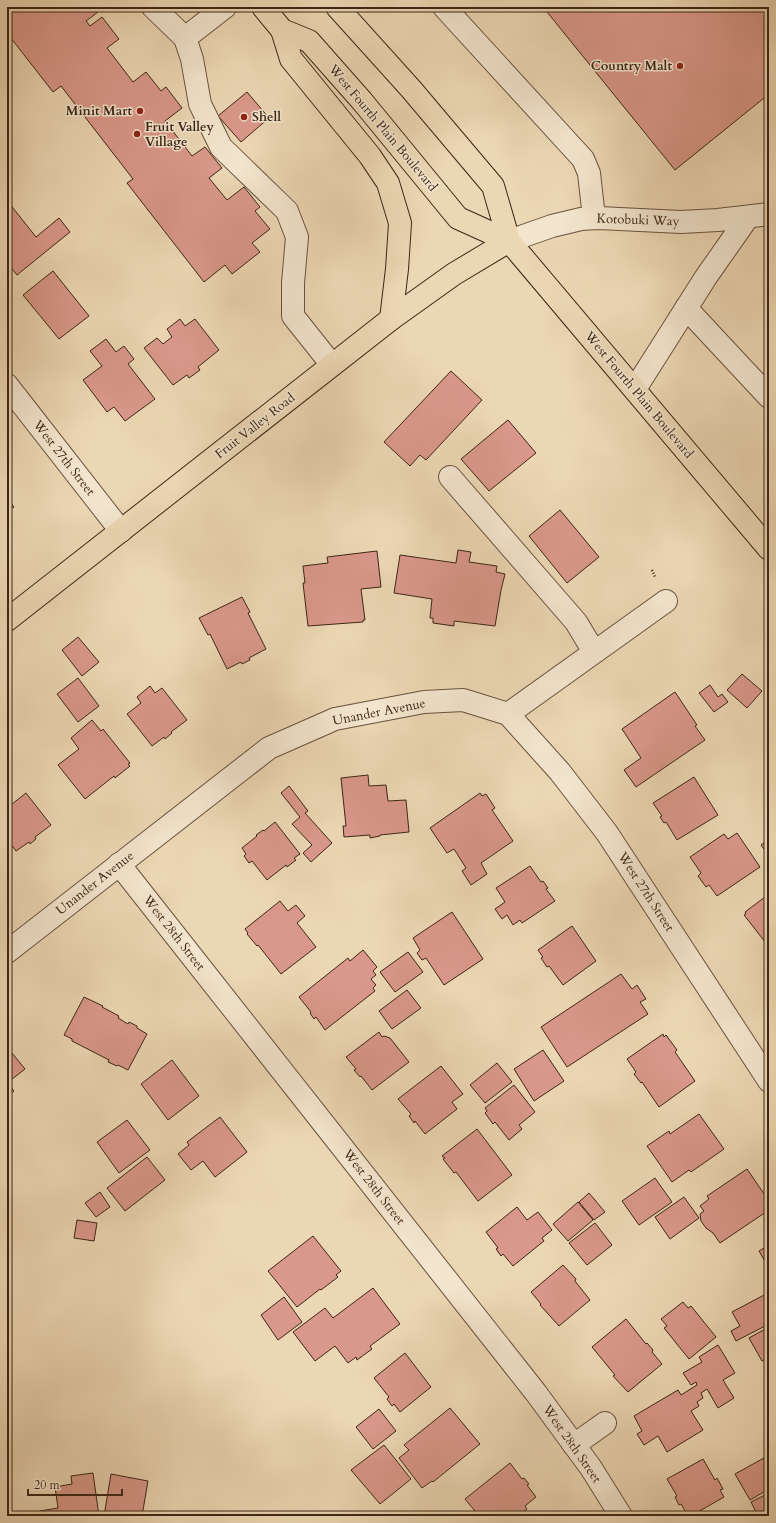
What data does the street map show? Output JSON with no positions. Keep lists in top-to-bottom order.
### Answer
{
  "streets": {
    "main road": ["West Fourth Plain Boulevard", "Fruit Valley Road"],
    "street": [
      "Kotobuki Way",
      "West 27th Street",
      "Unander Avenue",
      "West 28th Street"
    ]
  },
  "crossings": [
    ["West Fourth Plain Boulevard", "Kotobuki Way"],
    ["West Fourth Plain Boulevard", "Fruit Valley Road"],
    ["Kotobuki Way", "Fruit Valley Road"],
    ["Fruit Valley Road", "West 27th Street"],
    ["West 27th Street", "Unander Avenue"],
    ["Unander Avenue", "West 28th Street"]
  ],
  "places": [
    "Country Malt",
    "Minit Mart",
    "Shell",
    "Fruit Valley Village"
  ],
  "scale_bar": "20 m"
}
